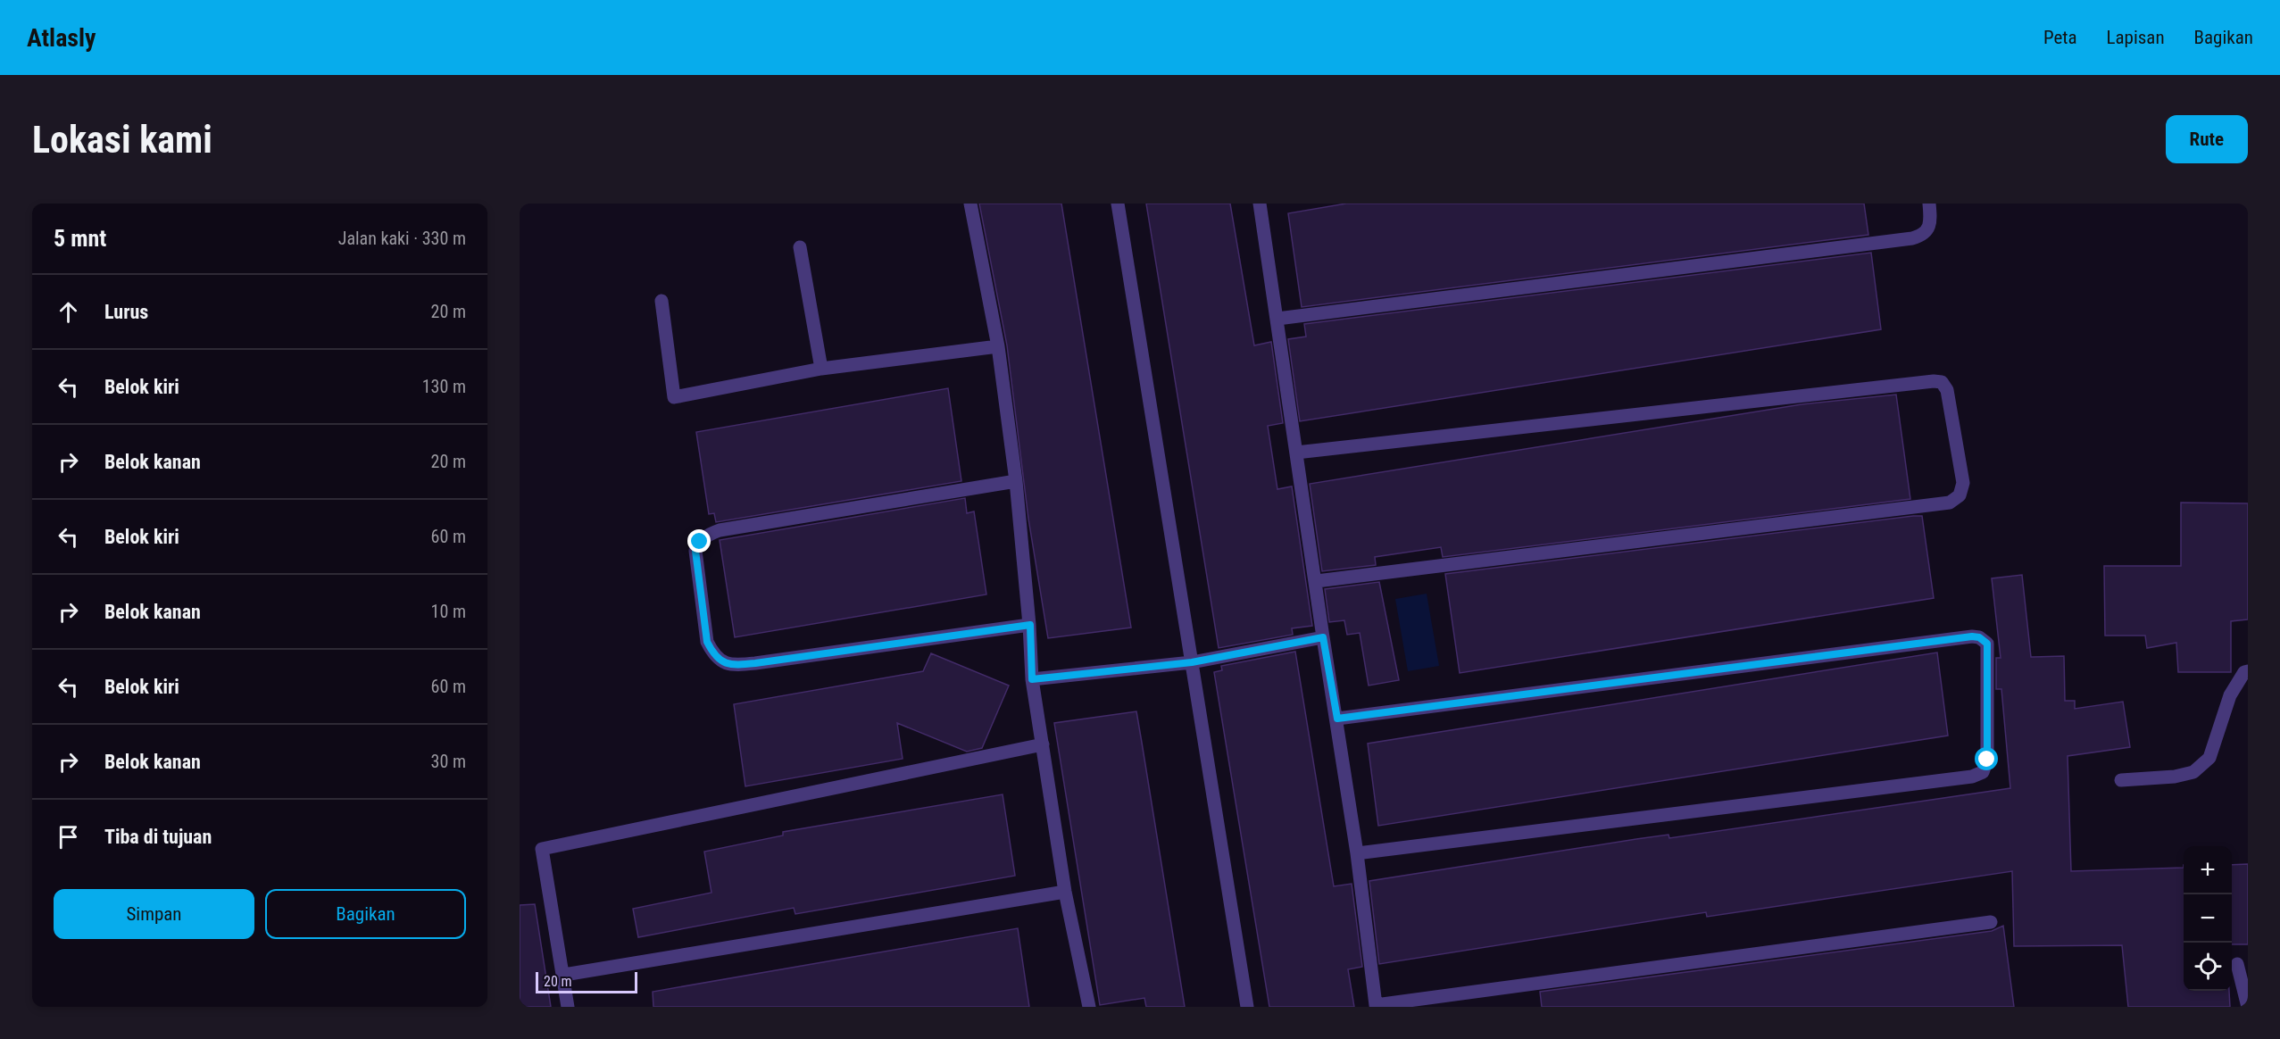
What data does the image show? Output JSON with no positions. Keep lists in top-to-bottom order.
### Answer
{
  "scale_bar": "20 m",
  "page": {
    "header": "Atlasly",
    "nav": ["Peta", "Lapisan", "Bagikan"],
    "buttons": [
      "Rute",
      ["Simpan", "Bagikan"]
    ],
    "title": "Lokasi kami",
    "heading": ["5 mnt", "Jalan kaki · 330 m"],
    "list": [
      ["Lurus", "20 m"],
      ["Belok kiri", "130 m"],
      ["Belok kanan", "20 m"],
      ["Belok kiri", "60 m"],
      ["Belok kanan", "10 m"],
      ["Belok kiri", "60 m"],
      ["Belok kanan", "30 m"],
      "Tiba di tujuan"
    ],
    "map_buttons": ["+", "−"],
    "scale": "20 m"
  }
}
